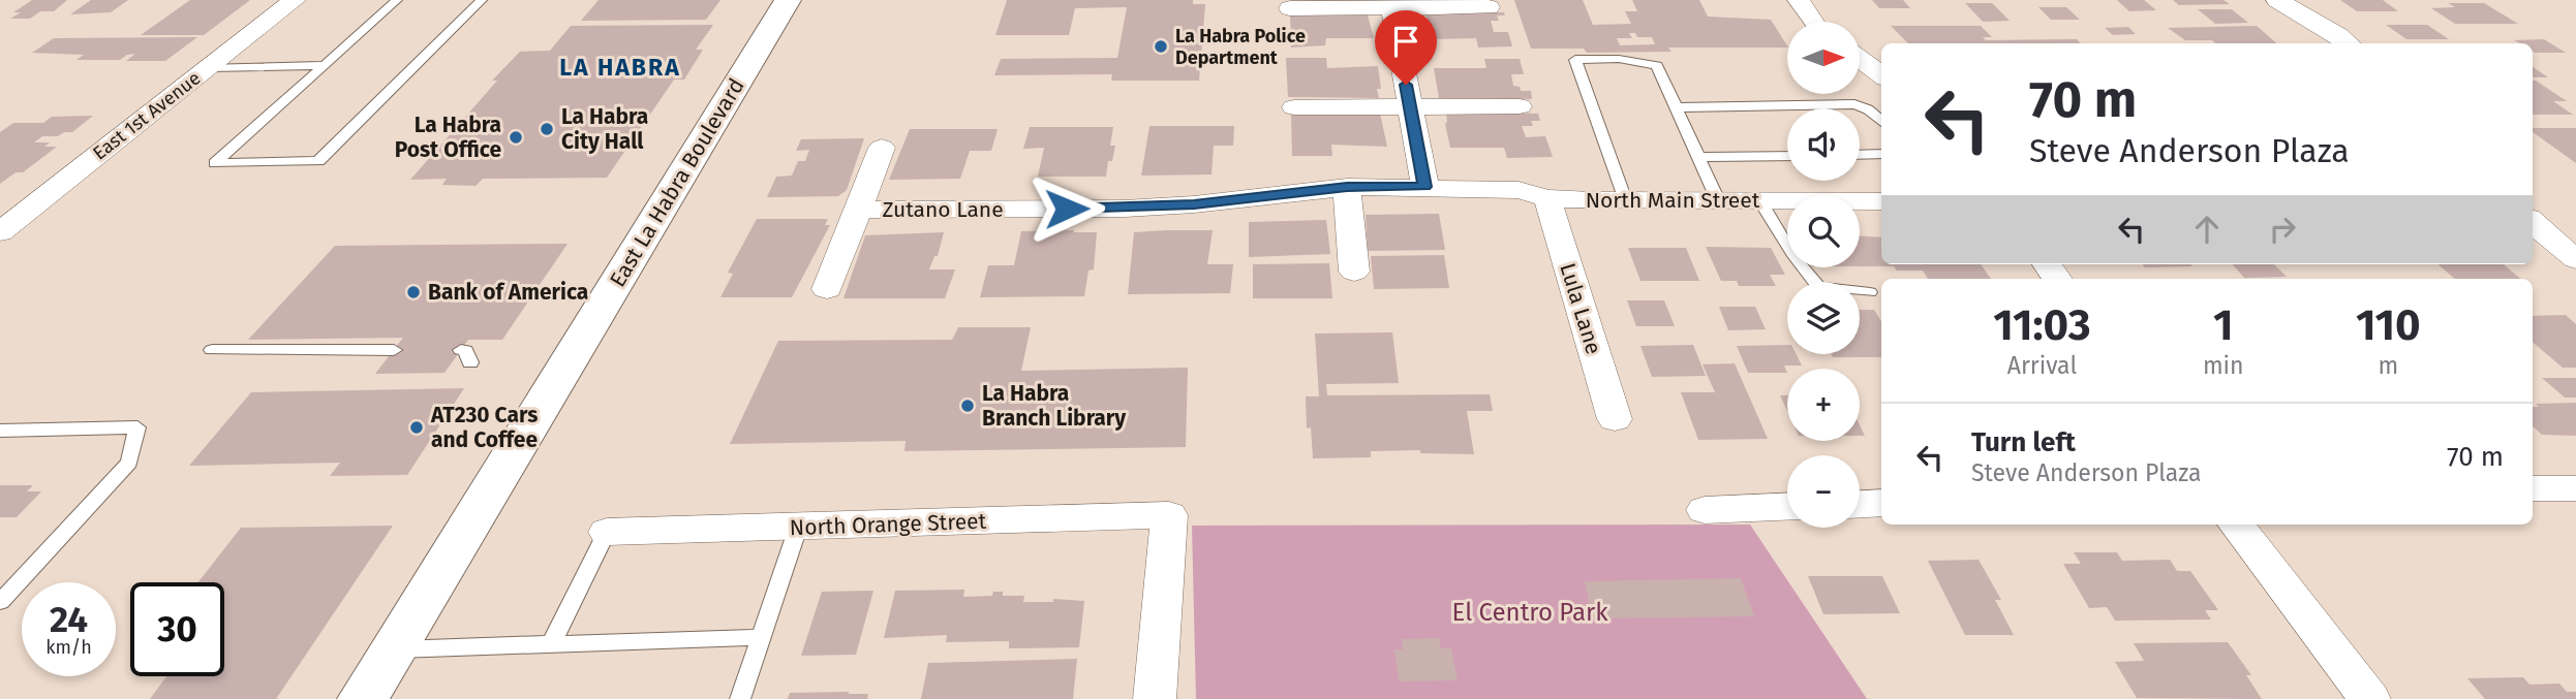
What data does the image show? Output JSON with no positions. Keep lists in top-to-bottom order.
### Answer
{
  "streets": {
    "main road": ["East La Habra Boulevard"],
    "street": [
      "East 1st Avenue",
      "North Main Street",
      "Zutano Lane",
      "Lula Lane",
      "North Orange Street"
    ]
  },
  "crossings": [
    ["North Main Street", "Zutano Lane"],
    ["North Main Street", "Lula Lane"],
    ["Zutano Lane", "Lula Lane"]
  ],
  "districts": ["LA HABRA"],
  "parks": ["El Centro Park"],
  "places": [
    "La Habra Police Department",
    "La Habra City Hall",
    "La Habra Post Office",
    "Bank of America",
    "La Habra Branch Library",
    "AT230 Cars and Coffee"
  ],
  "north": "right",
  "page": {
    "map_buttons": ["+", "−"],
    "turn": ["70 m", "Steve Anderson Plaza"],
    "eta": [
      "11:03",
      "Arrival",
      "1",
      "min",
      "110",
      "m"
    ],
    "list": [
      {
        "name": "Turn left",
        "note": "Steve Anderson Plaza",
        "value": "70 m"
      }
    ],
    "speed": "24 km/h",
    "limit": "30"
  }
}
